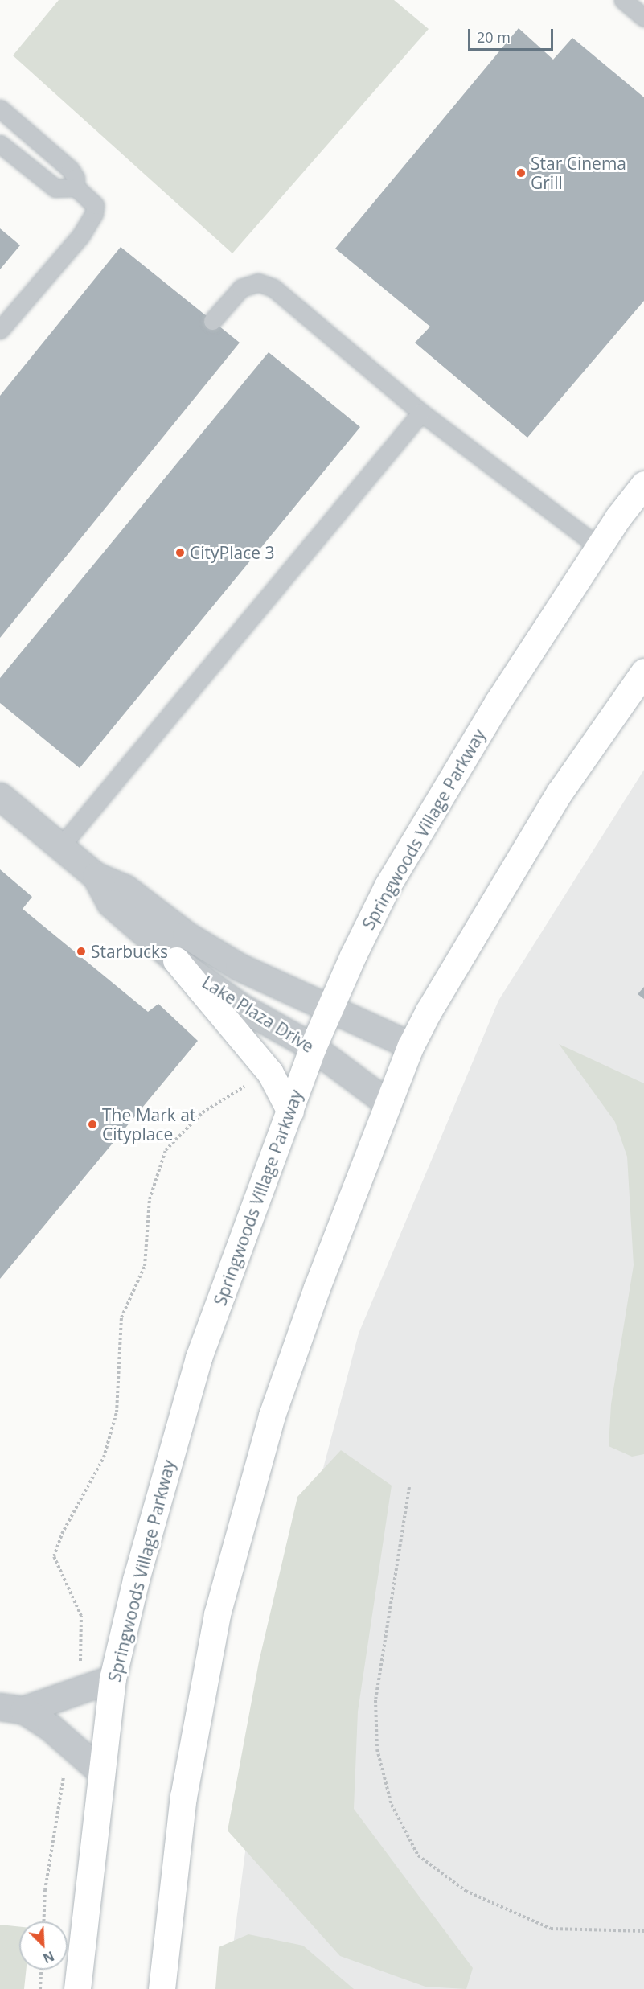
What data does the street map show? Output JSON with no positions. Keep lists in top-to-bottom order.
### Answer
{
  "streets": {
    "main road": ["Springwoods Village Parkway"],
    "street": ["Lake Plaza Drive"]
  },
  "crossings": [
    ["Springwoods Village Parkway", "Lake Plaza Drive"]
  ],
  "places": [
    "Star Cinema Grill",
    "CityPlace 3",
    "Starbucks",
    "The Mark at Cityplace"
  ],
  "scale_bar": "20 m",
  "north": "bottom right"
}
